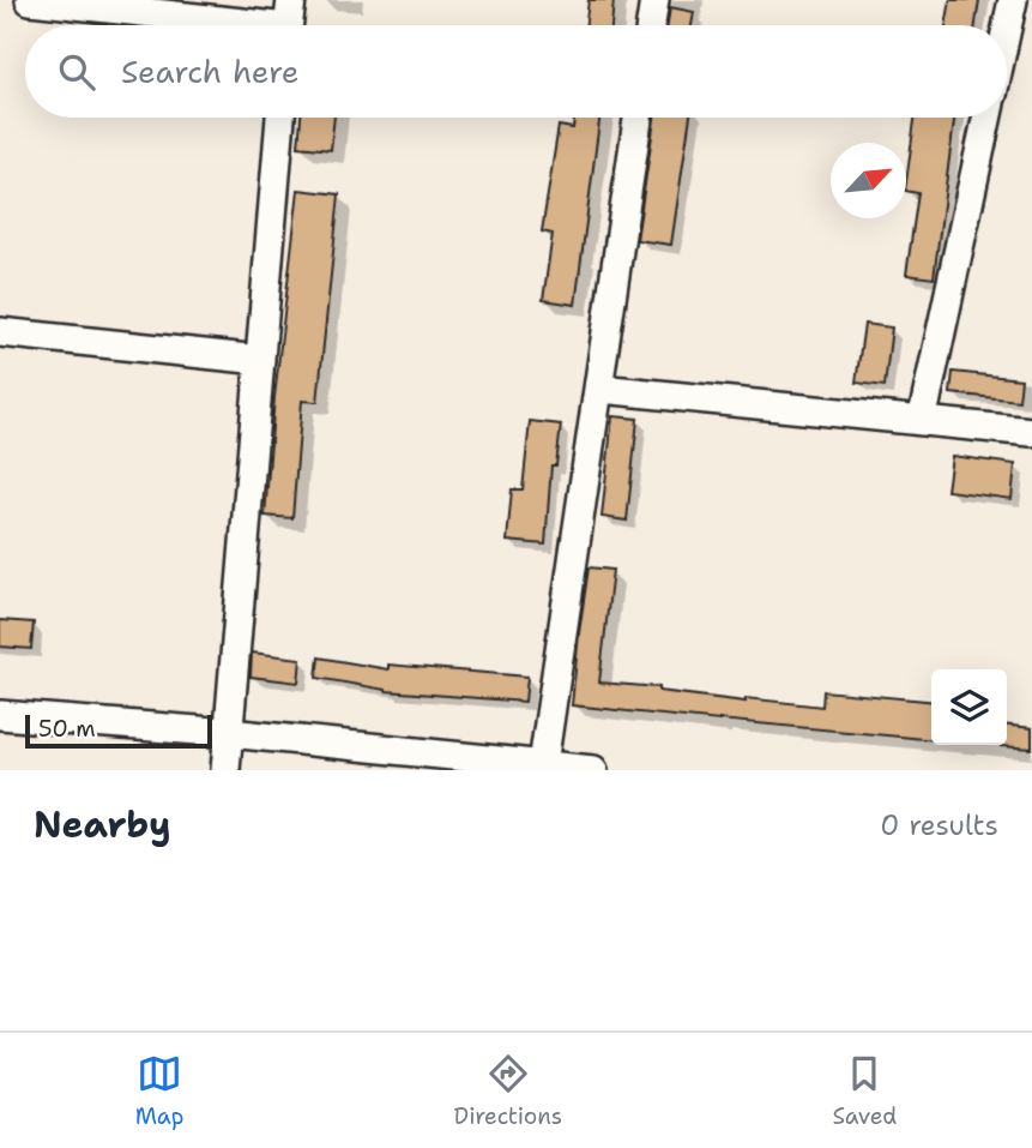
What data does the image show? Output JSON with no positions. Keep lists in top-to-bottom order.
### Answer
{
  "scale_bar": "50 m",
  "north": "top right",
  "page": {
    "search": "Search here",
    "scale": "50 m",
    "heading": ["Nearby", "0 results"],
    "nav": ["Map", "Directions", "Saved"]
  }
}
